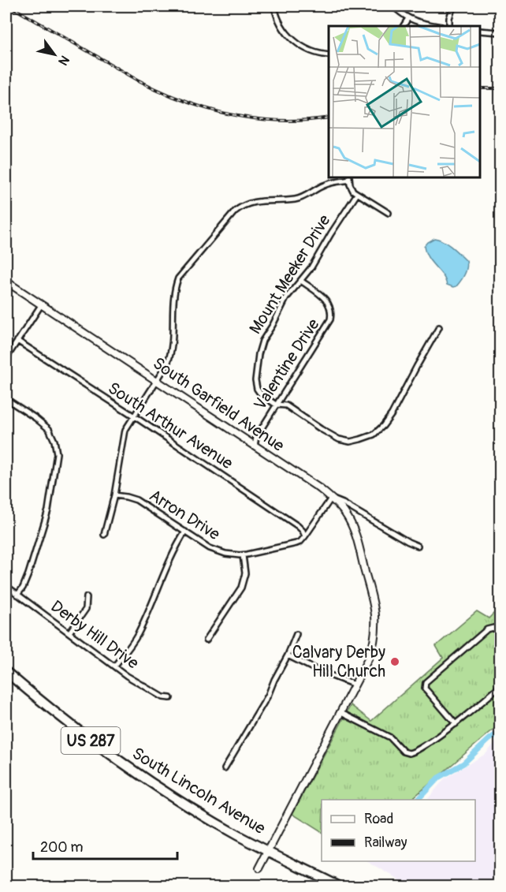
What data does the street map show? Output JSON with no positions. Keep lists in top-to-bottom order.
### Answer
{
  "streets": {
    "highway": ["US 287", "South Lincoln Avenue"],
    "street": [
      "Mount Meeker Drive",
      "Valentine Drive",
      "South Garfield Avenue",
      "South Arthur Avenue",
      "Arron Drive",
      "Derby Hill Drive"
    ]
  },
  "crossings": [
    ["Mount Meeker Drive", "Valentine Drive"],
    ["Valentine Drive", "South Garfield Avenue"],
    ["South Garfield Avenue", "Arron Drive"],
    ["South Arthur Avenue", "Arron Drive"]
  ],
  "places": ["Calvary Derby Hill Church"],
  "legend": ["Road", "Railway"],
  "scale_bar": "200 m",
  "north": "bottom right"
}
